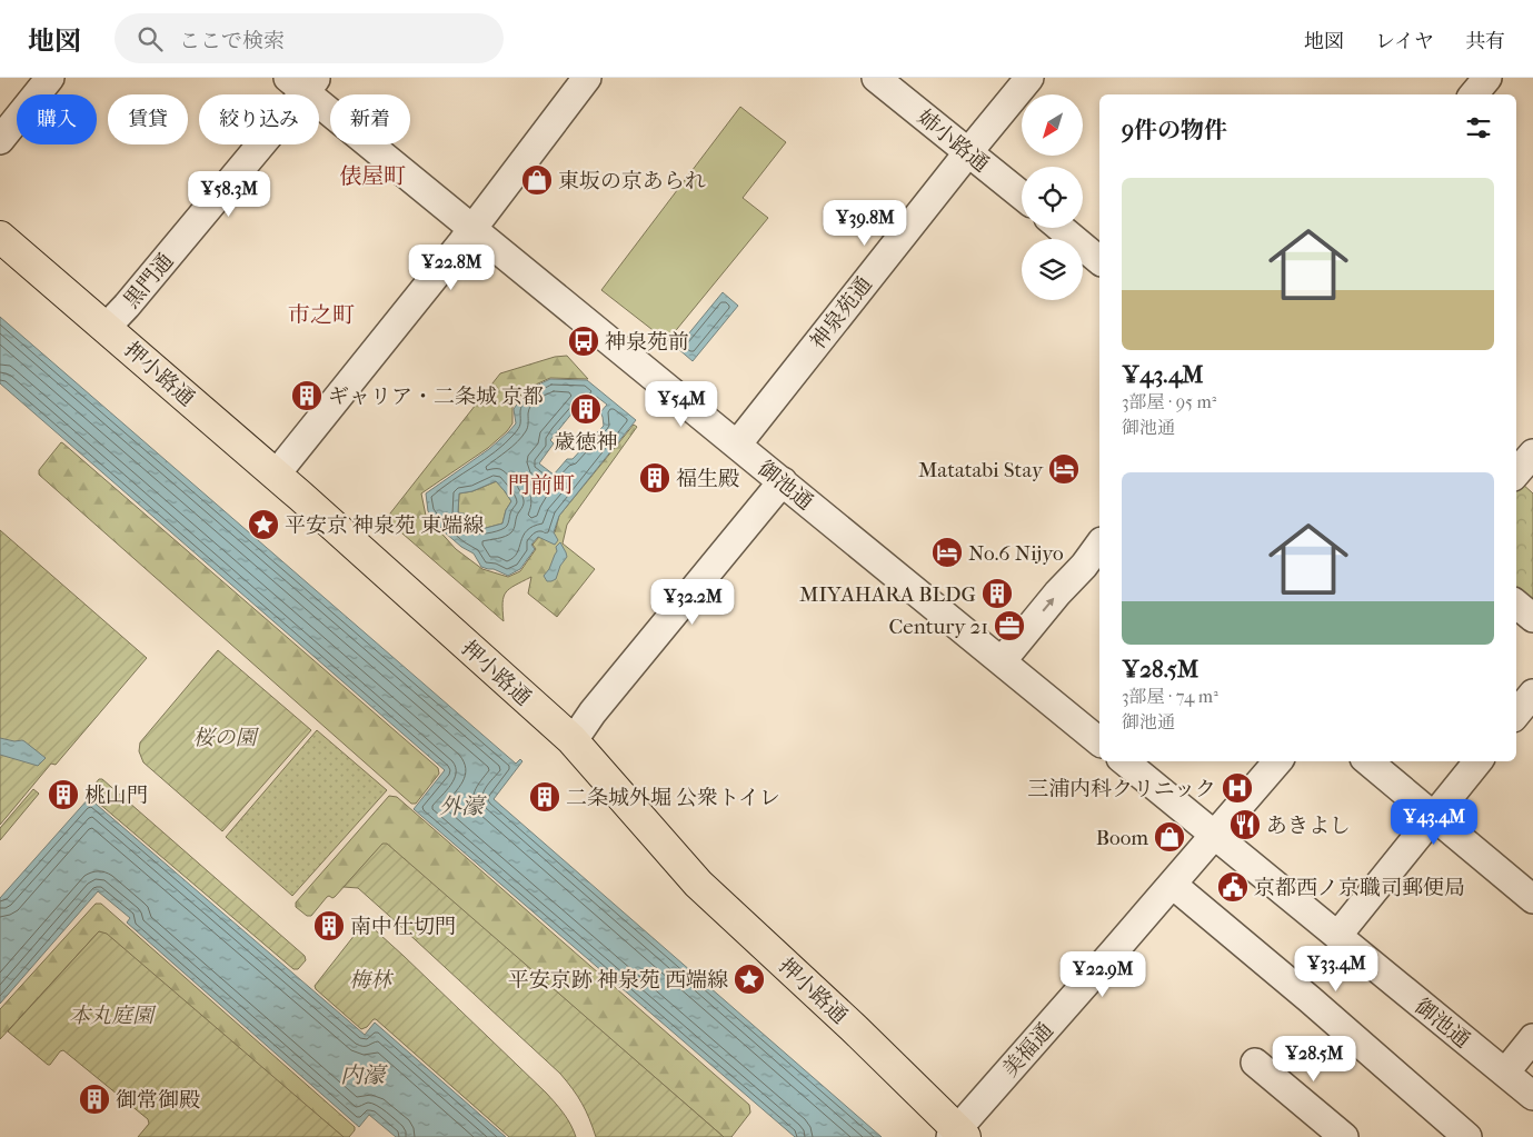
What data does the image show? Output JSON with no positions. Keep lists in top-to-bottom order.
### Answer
{
  "streets": {
    "main road": ["押小路通"],
    "street": [
      "姉小路通",
      "黒門通",
      "神泉苑通",
      "御池通",
      "美福通"
    ]
  },
  "crossings": [
    ["姉小路通", "神泉苑通"],
    ["黒門通", "押小路通"],
    ["黒門通", "御池通"],
    ["神泉苑通", "御池通"],
    ["押小路通", "美福通"],
    ["御池通", "美福通"]
  ],
  "districts": ["俵屋町", "市之町", "門前町"],
  "water": ["外濠", "内濠"],
  "parks": ["桜の園", "梅林", "本丸庭園"],
  "places": {
    "shop": ["東坂の京あられ", "Boom"],
    "bus stop": ["神泉苑前"],
    "building": [
      "ギャリア・二条城 京都",
      "歳徳神",
      "福生殿",
      "MIYAHARA BLDG",
      "桃山門",
      "二条城外堀 公衆トイレ",
      "南中仕切門",
      "御常御殿"
    ],
    "hotel": ["Matatabi Stay", "No.6 Nijyo"],
    "place": ["平安京 神泉苑 東端線", "平安京跡 神泉苑 西端線"],
    "office": ["Century 21"],
    "hospital": ["三浦内科クリニック"],
    "restaurant": ["あきよし"],
    "public building": ["京都西ノ京職司郵便局"]
  },
  "north": "bottom left",
  "page": {
    "header": "地図",
    "search": "ここで検索",
    "nav": ["地図", "レイヤ", "共有"],
    "chip": [
      "購入",
      "賃貸",
      "絞り込み",
      "新着"
    ],
    "heading": "9件の物件",
    "list": [
      {
        "name": "¥43.4M",
        "note": "3部屋 · 95 m² · 御池通"
      },
      {
        "name": "¥28.5M",
        "note": "3部屋 · 74 m² · 御池通"
      }
    ],
    "price": [
      "¥58.3M",
      "¥39.8M",
      "¥22.8M",
      "¥54M",
      "¥32.2M",
      "¥43.4M",
      "¥33.4M",
      "¥22.9M",
      "¥28.5M"
    ]
  }
}
